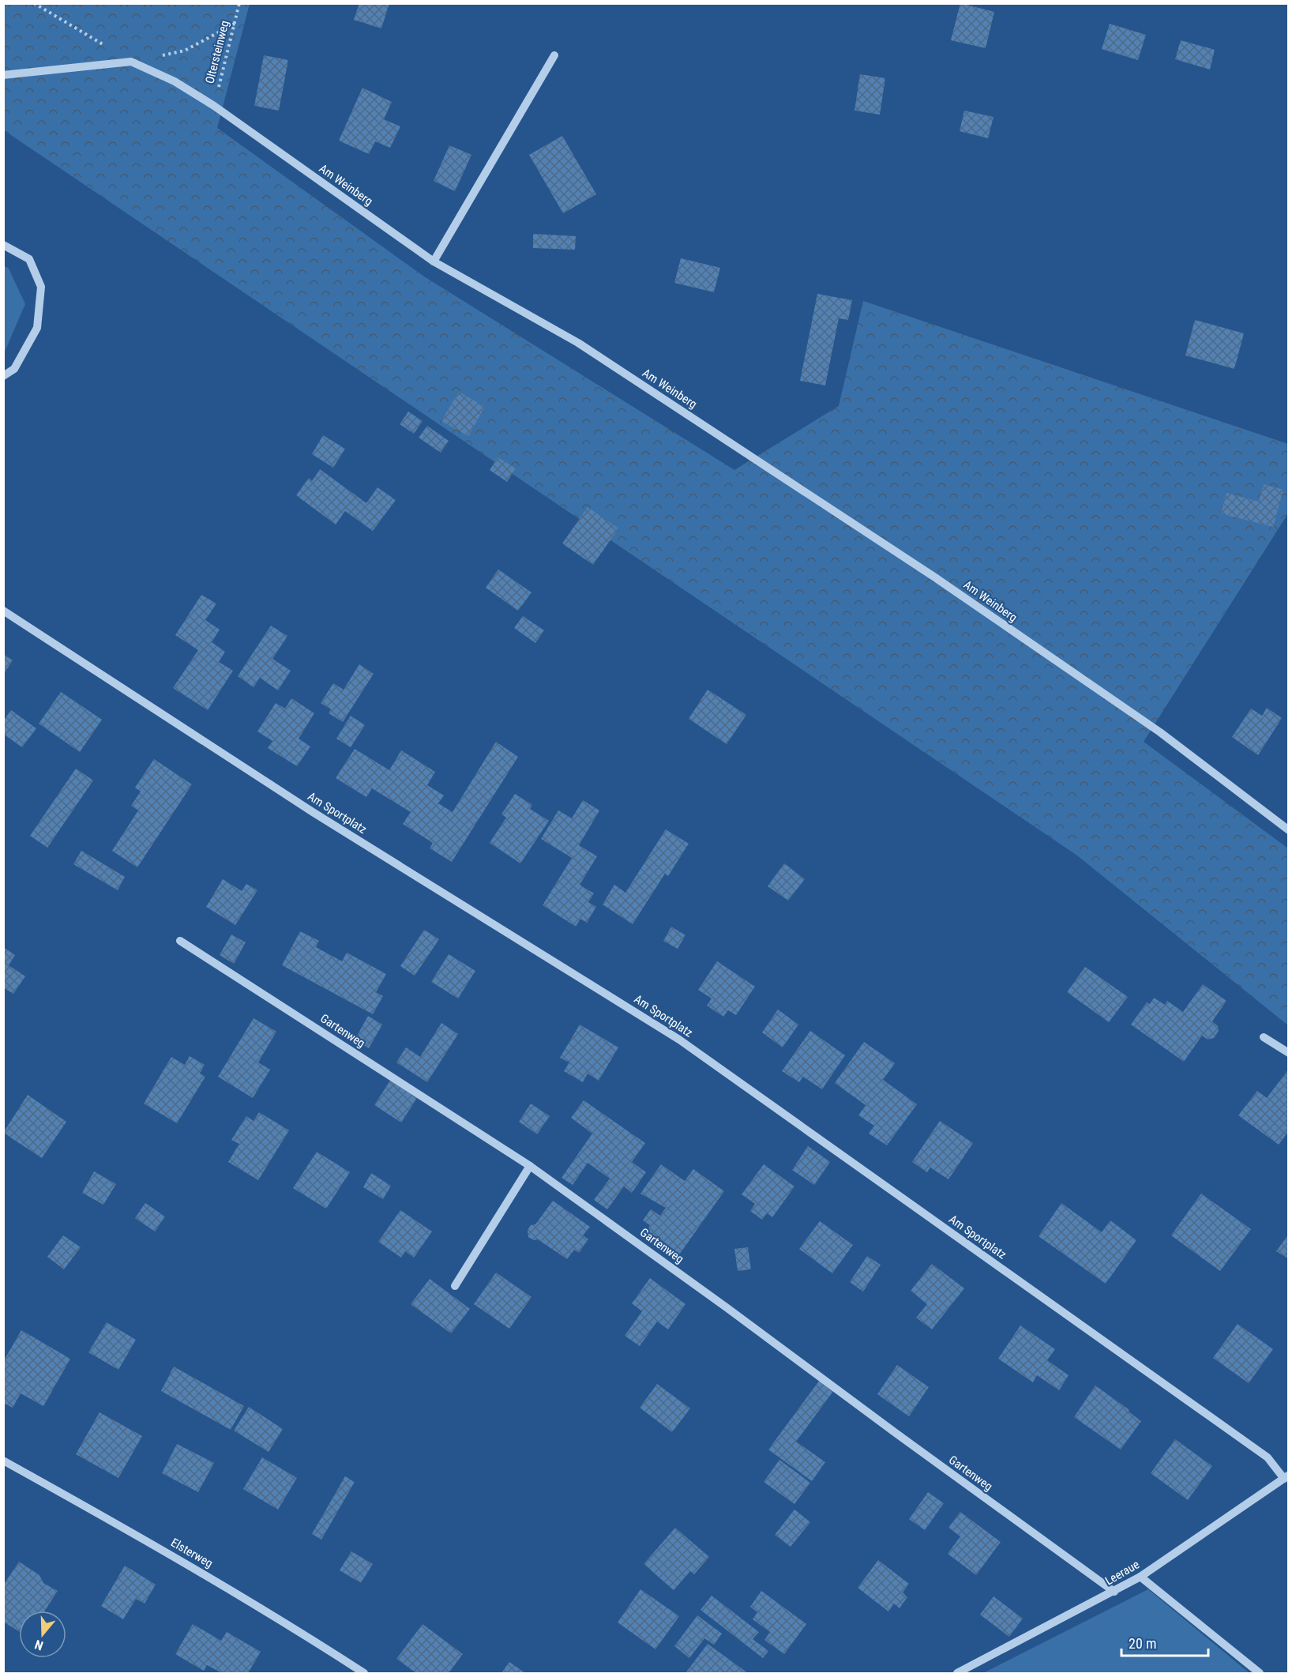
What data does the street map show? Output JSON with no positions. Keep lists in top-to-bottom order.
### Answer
{
  "streets": {
    "street": [
      "Am Weinberg",
      "Am Sportplatz",
      "Gartenweg",
      "Elsterweg",
      "Leeraue"
    ],
    "path": ["Oltersteinweg"]
  },
  "crossings": [
    ["Oltersteinweg", "Am Weinberg"],
    ["Am Sportplatz", "Leeraue"],
    ["Gartenweg", "Leeraue"]
  ],
  "scale_bar": "20 m",
  "north": "bottom"
}
